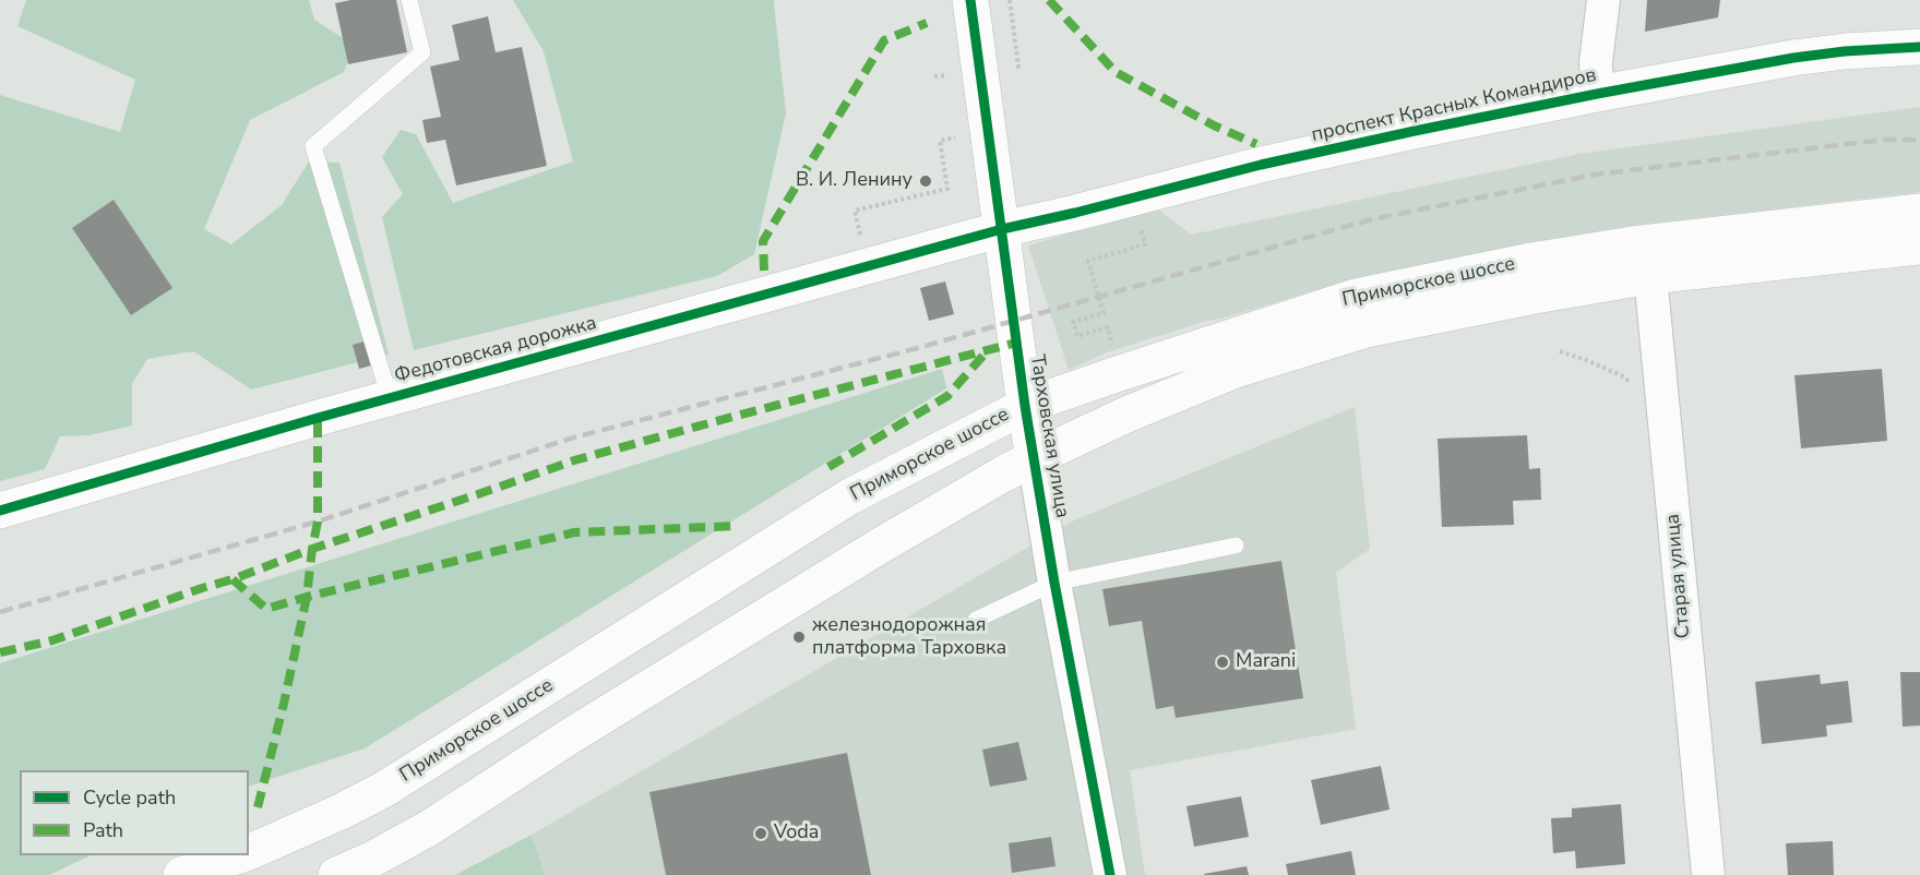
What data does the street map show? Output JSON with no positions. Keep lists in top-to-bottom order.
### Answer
{
  "streets": {
    "main road": [
      "проспект Красных Командиров",
      "Приморское шоссе",
      "Федотовская дорожка",
      "Тарховская улица"
    ],
    "street": ["Старая улица"]
  },
  "crossings": [
    ["проспект Красных Командиров", "Федотовская дорожка"],
    ["проспект Красных Командиров", "Тарховская улица"],
    ["Приморское шоссе", "Тарховская улица"],
    ["Приморское шоссе", "Старая улица"],
    ["Федотовская дорожка", "Тарховская улица"]
  ],
  "places": [
    "В. И. Ленину",
    "железнодорожная платформа Тарховка",
    "Marani",
    "Voda"
  ],
  "legend": ["Cycle path", "Path"]
}
